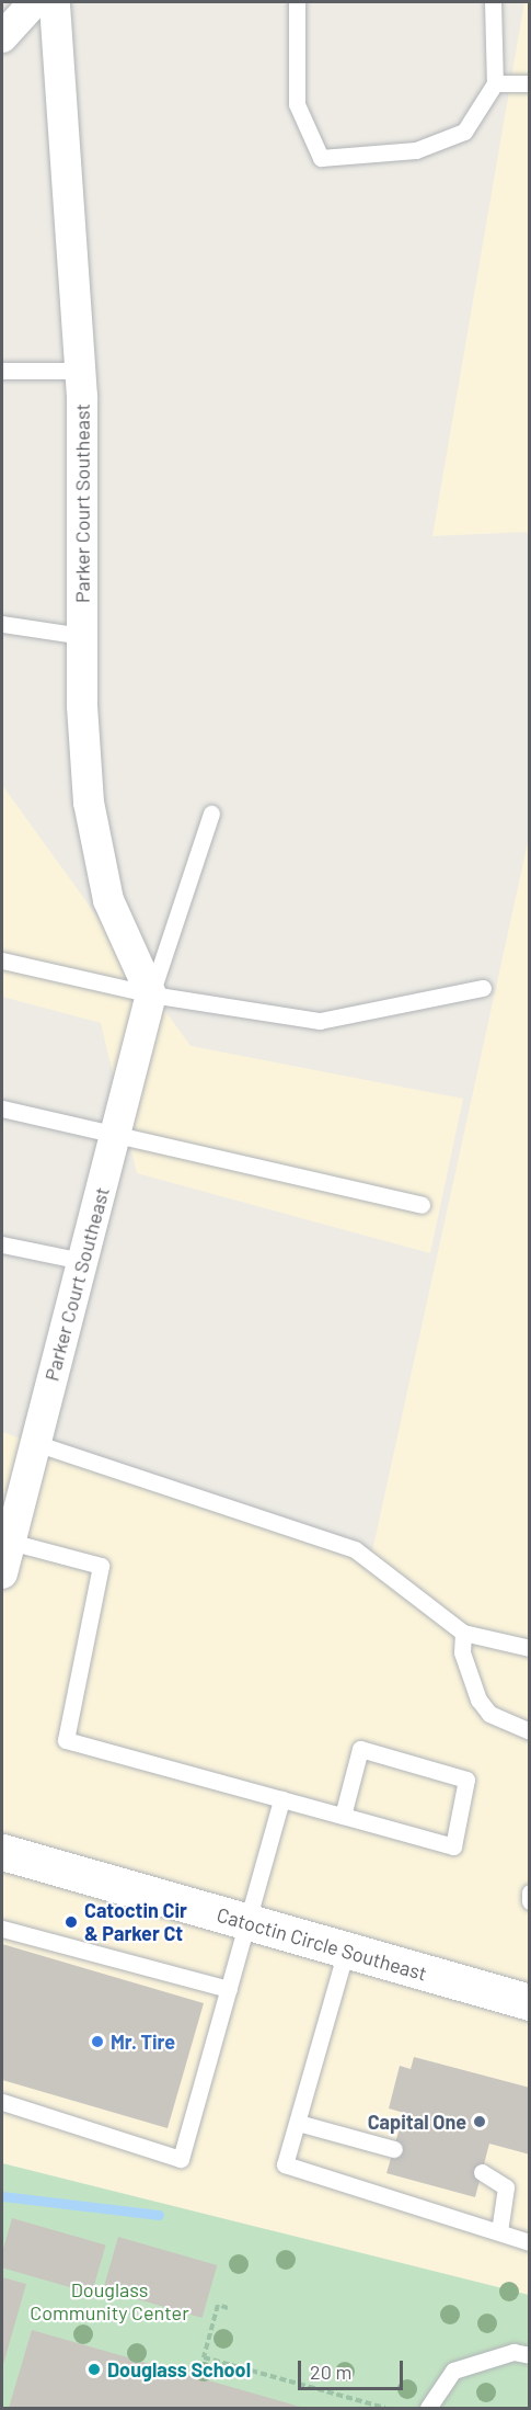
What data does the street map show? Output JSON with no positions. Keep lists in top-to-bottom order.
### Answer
{
  "streets": {
    "main road": ["Catoctin Circle Southeast"],
    "street": ["Parker Court Southeast"]
  },
  "parks": ["Douglass Community Center"],
  "places": [
    "Catoctin Cir & Parker Ct",
    "Mr. Tire",
    "Capital One",
    "Douglass School"
  ],
  "scale_bar": "20 m"
}
